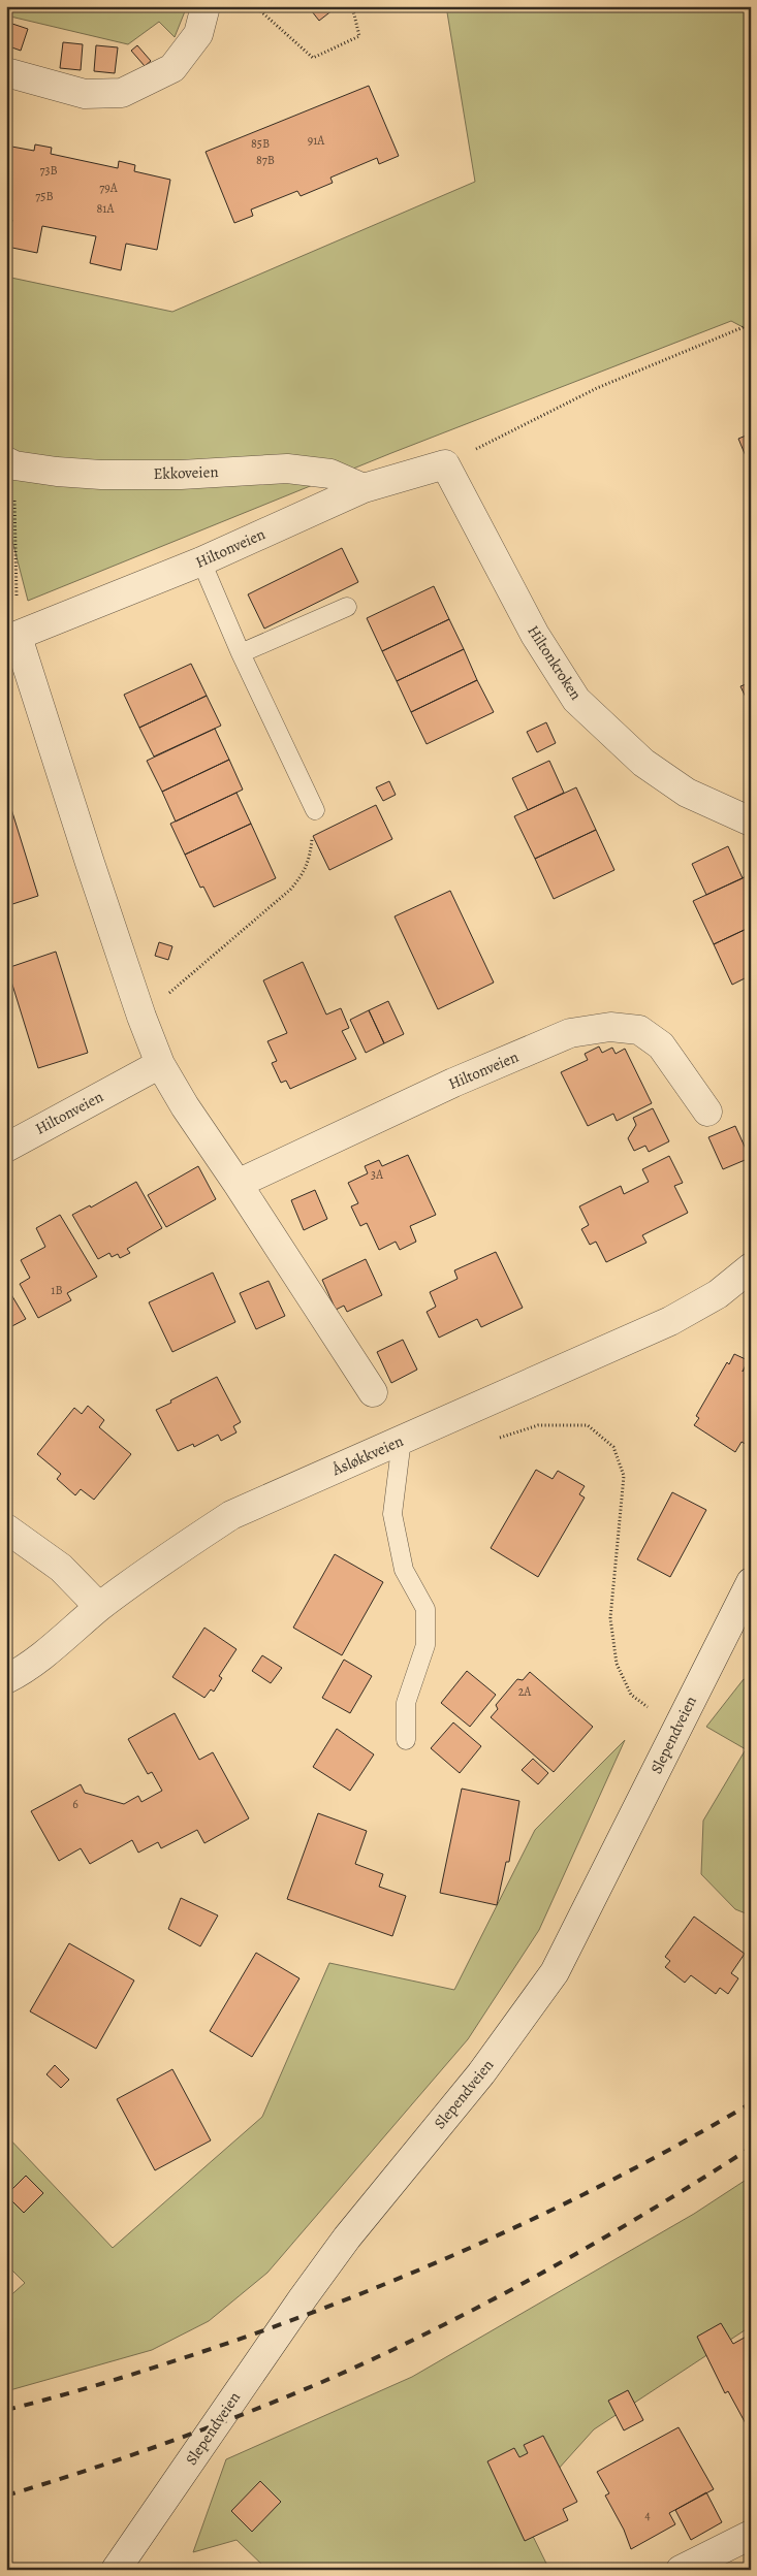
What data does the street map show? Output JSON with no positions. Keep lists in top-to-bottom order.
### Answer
{
  "streets": {
    "street": [
      "Ekkoveien",
      "Hiltonveien",
      "Hiltonkroken",
      "Åsløkkveien",
      "Slependveien"
    ]
  },
  "crossings": [
    ["Ekkoveien", "Hiltonveien"],
    ["Hiltonveien", "Hiltonkroken"]
  ],
  "house_numbers": [
    "91A",
    "85B",
    "87B",
    "73B",
    "79A",
    "75B",
    "81A",
    "3A",
    "1B",
    "2A",
    "6",
    "4"
  ]
}
